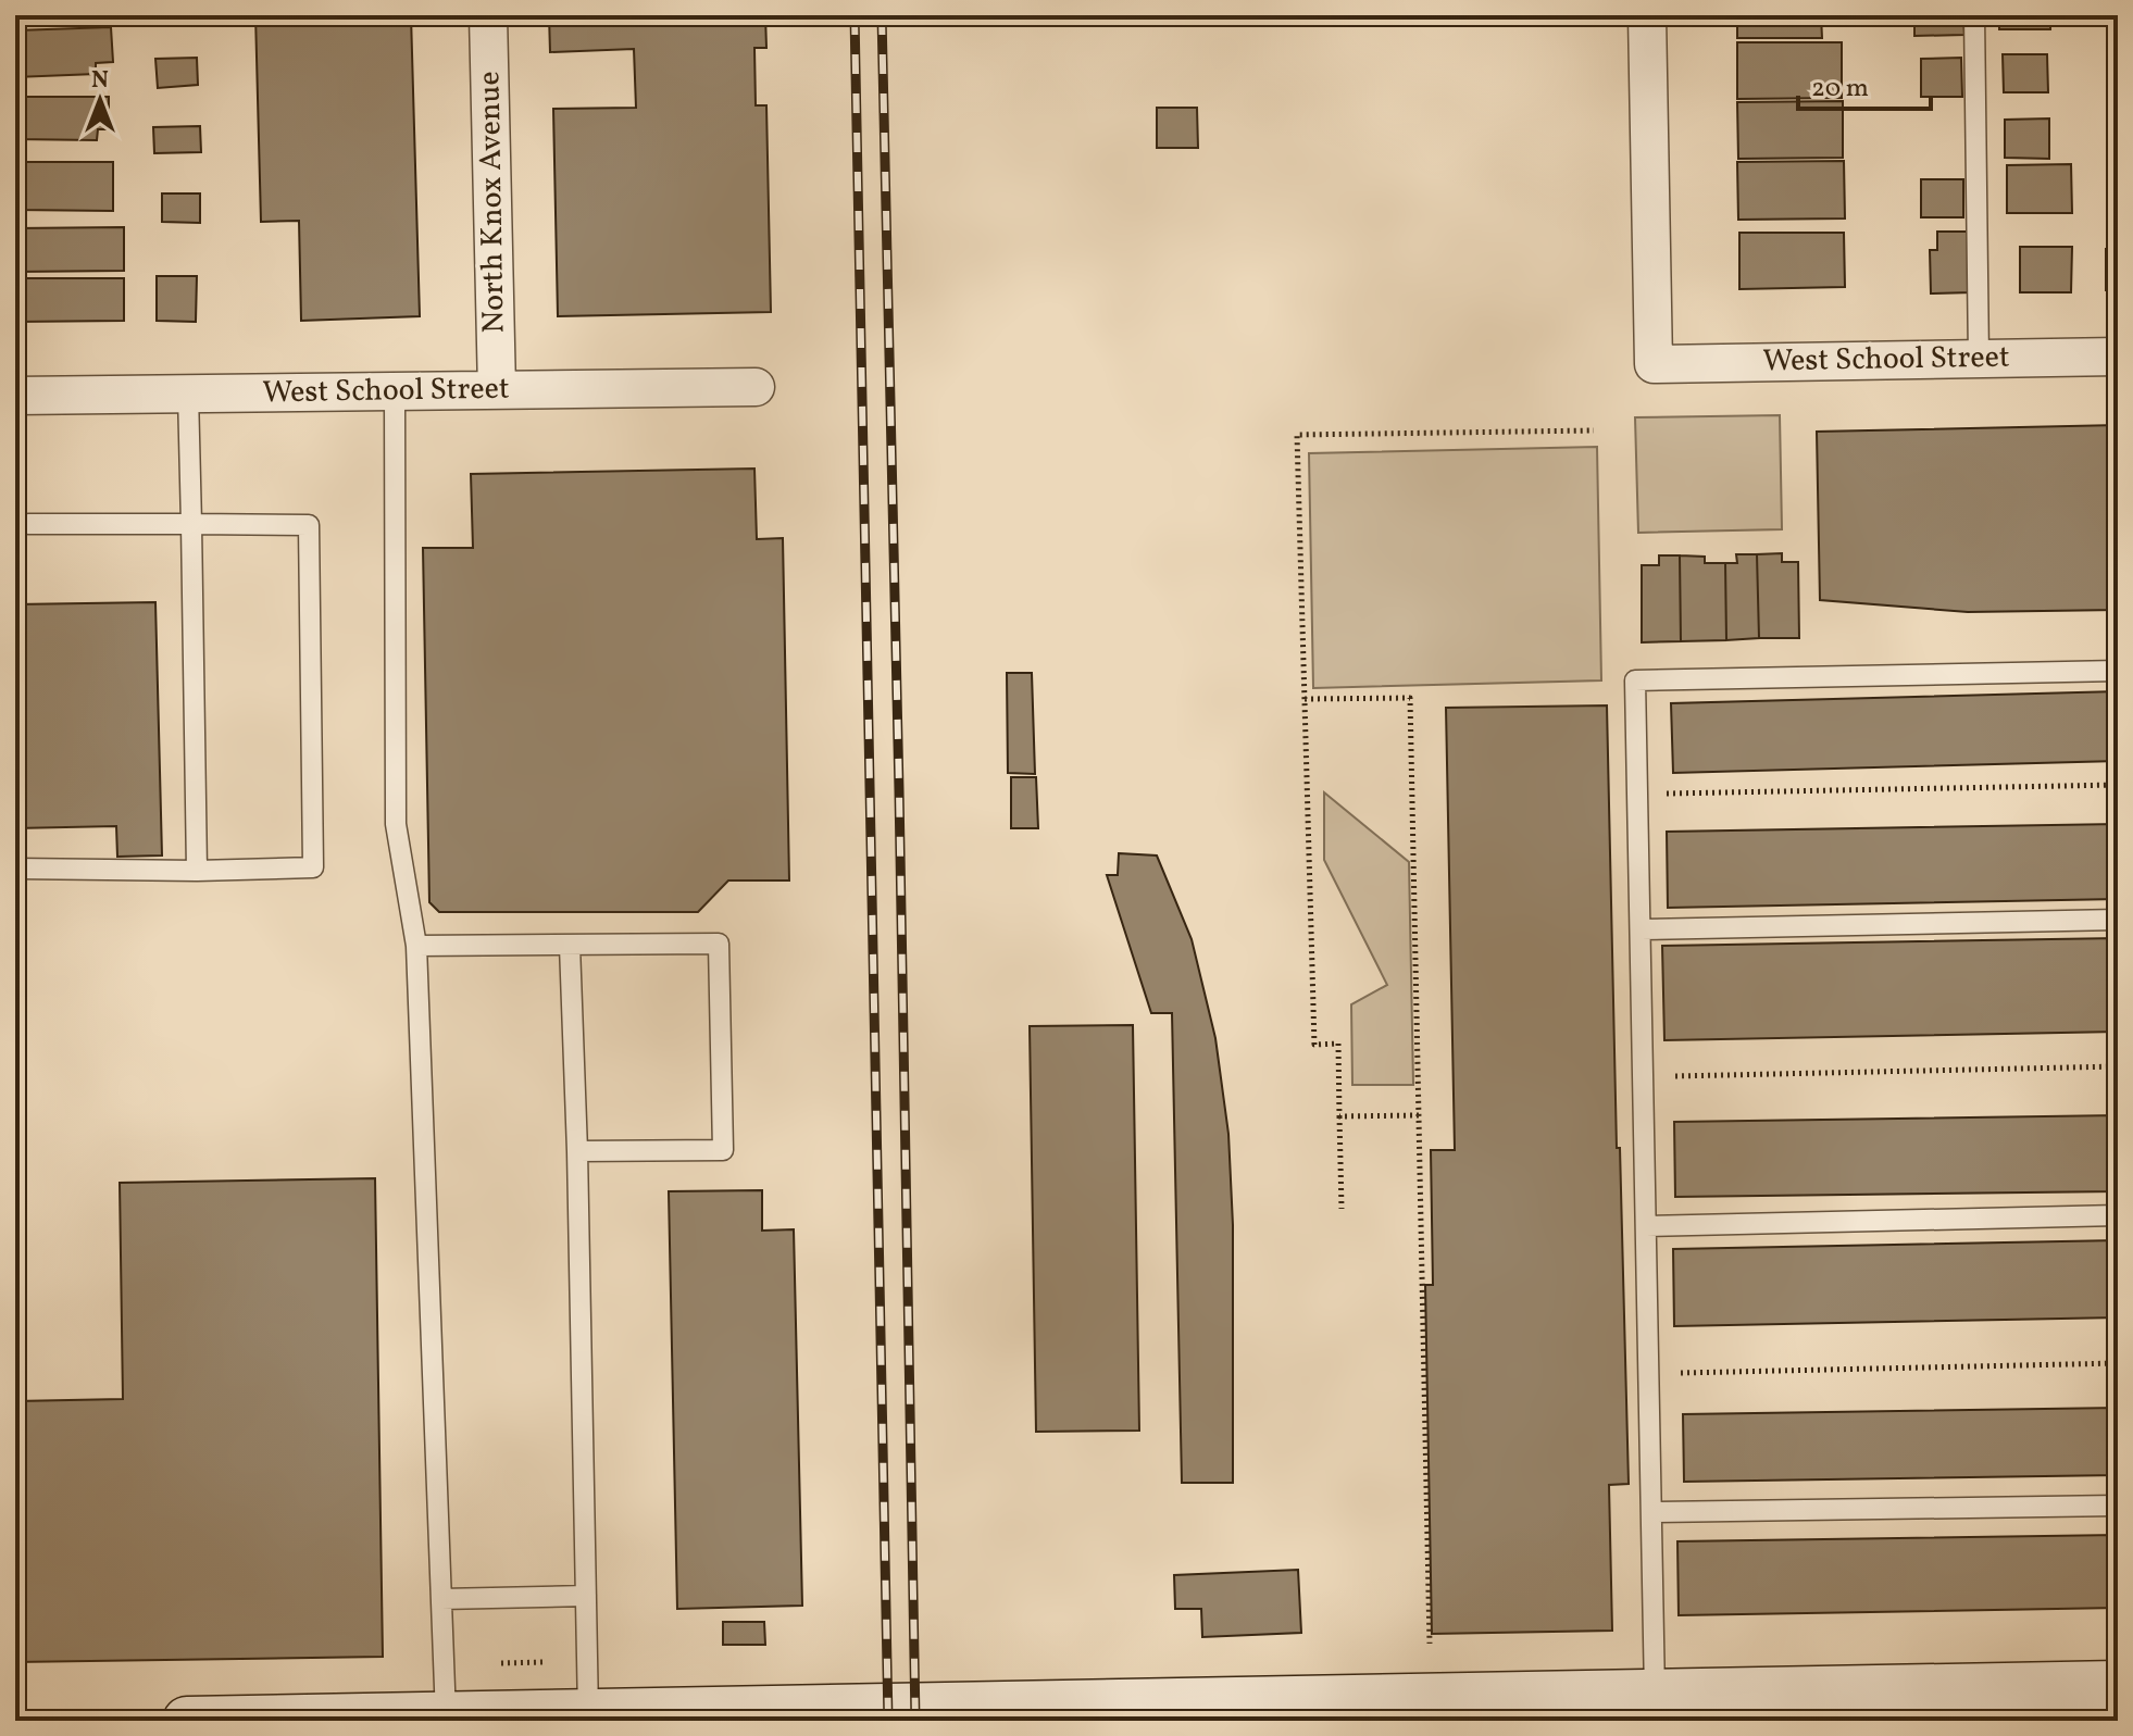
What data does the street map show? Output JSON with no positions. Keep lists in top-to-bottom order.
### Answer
{
  "streets": {
    "street": ["North Knox Avenue", "West School Street"]
  },
  "crossings": [
    ["North Knox Avenue", "West School Street"]
  ],
  "scale_bar": "20 m",
  "north": "top"
}
